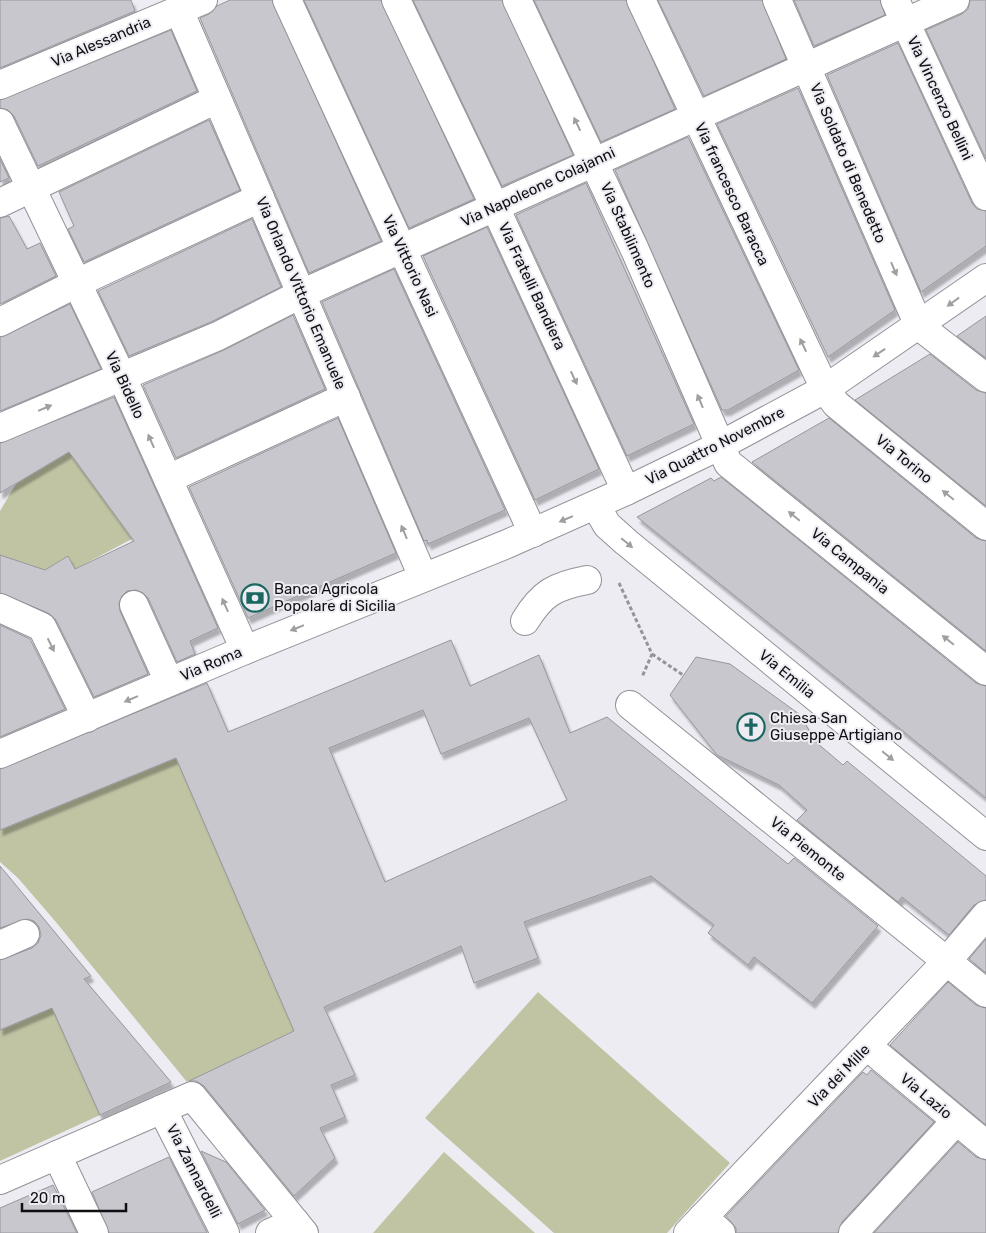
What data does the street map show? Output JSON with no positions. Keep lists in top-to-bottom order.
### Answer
{
  "streets": {
    "street": [
      "Via Alessandria",
      "Via Vincenzo Bellini",
      "Via Soldato di Benedetto",
      "Via Napoleone Colajanni",
      "Via francesco Baracca",
      "Via Stabilimento",
      "Via Vittorio Nasi",
      "Via Fratelli Bandiera",
      "Via Orlando Vittorio Emanuele",
      "Via Bidello",
      "Via Quattro Novembre",
      "Via Torino",
      "Via Campania",
      "Via Roma",
      "Via Emilia",
      "Via Piemonte",
      "Via dei Mille",
      "Via Lazio",
      "Via Zannardelli"
    ]
  },
  "crossings": [
    ["Via Alessandria", "Via Orlando Vittorio Emanuele"],
    ["Via Vincenzo Bellini", "Via Napoleone Colajanni"],
    ["Via Soldato di Benedetto", "Via Napoleone Colajanni"],
    ["Via Soldato di Benedetto", "Via Quattro Novembre"],
    ["Via Napoleone Colajanni", "Via francesco Baracca"],
    ["Via Napoleone Colajanni", "Via Stabilimento"],
    ["Via Napoleone Colajanni", "Via Vittorio Nasi"],
    ["Via Napoleone Colajanni", "Via Fratelli Bandiera"],
    ["Via Napoleone Colajanni", "Via Orlando Vittorio Emanuele"],
    ["Via Napoleone Colajanni", "Via Bidello"],
    ["Via francesco Baracca", "Via Quattro Novembre"],
    ["Via francesco Baracca", "Via Torino"],
    ["Via Stabilimento", "Via Quattro Novembre"],
    ["Via Stabilimento", "Via Campania"],
    ["Via Vittorio Nasi", "Via Quattro Novembre"],
    ["Via Fratelli Bandiera", "Via Quattro Novembre"],
    ["Via Orlando Vittorio Emanuele", "Via Quattro Novembre"],
    ["Via Orlando Vittorio Emanuele", "Via Roma"],
    ["Via Bidello", "Via Roma"],
    ["Via Quattro Novembre", "Via Torino"],
    ["Via Quattro Novembre", "Via Campania"],
    ["Via Quattro Novembre", "Via Roma"],
    ["Via Quattro Novembre", "Via Emilia"],
    ["Via Piemonte", "Via dei Mille"],
    ["Via dei Mille", "Via Lazio"]
  ],
  "one_way": [
    "Via Soldato di Benedetto",
    "Via francesco Baracca",
    "Via Stabilimento",
    "Via Fratelli Bandiera",
    "Via Quattro Novembre",
    "Via Campania",
    "Via Emilia"
  ],
  "places": {
    "bank": ["Banca Agricola Popolare di Sicilia"],
    "church": ["Chiesa San Giuseppe Artigiano"]
  },
  "scale_bar": "20 m"
}
